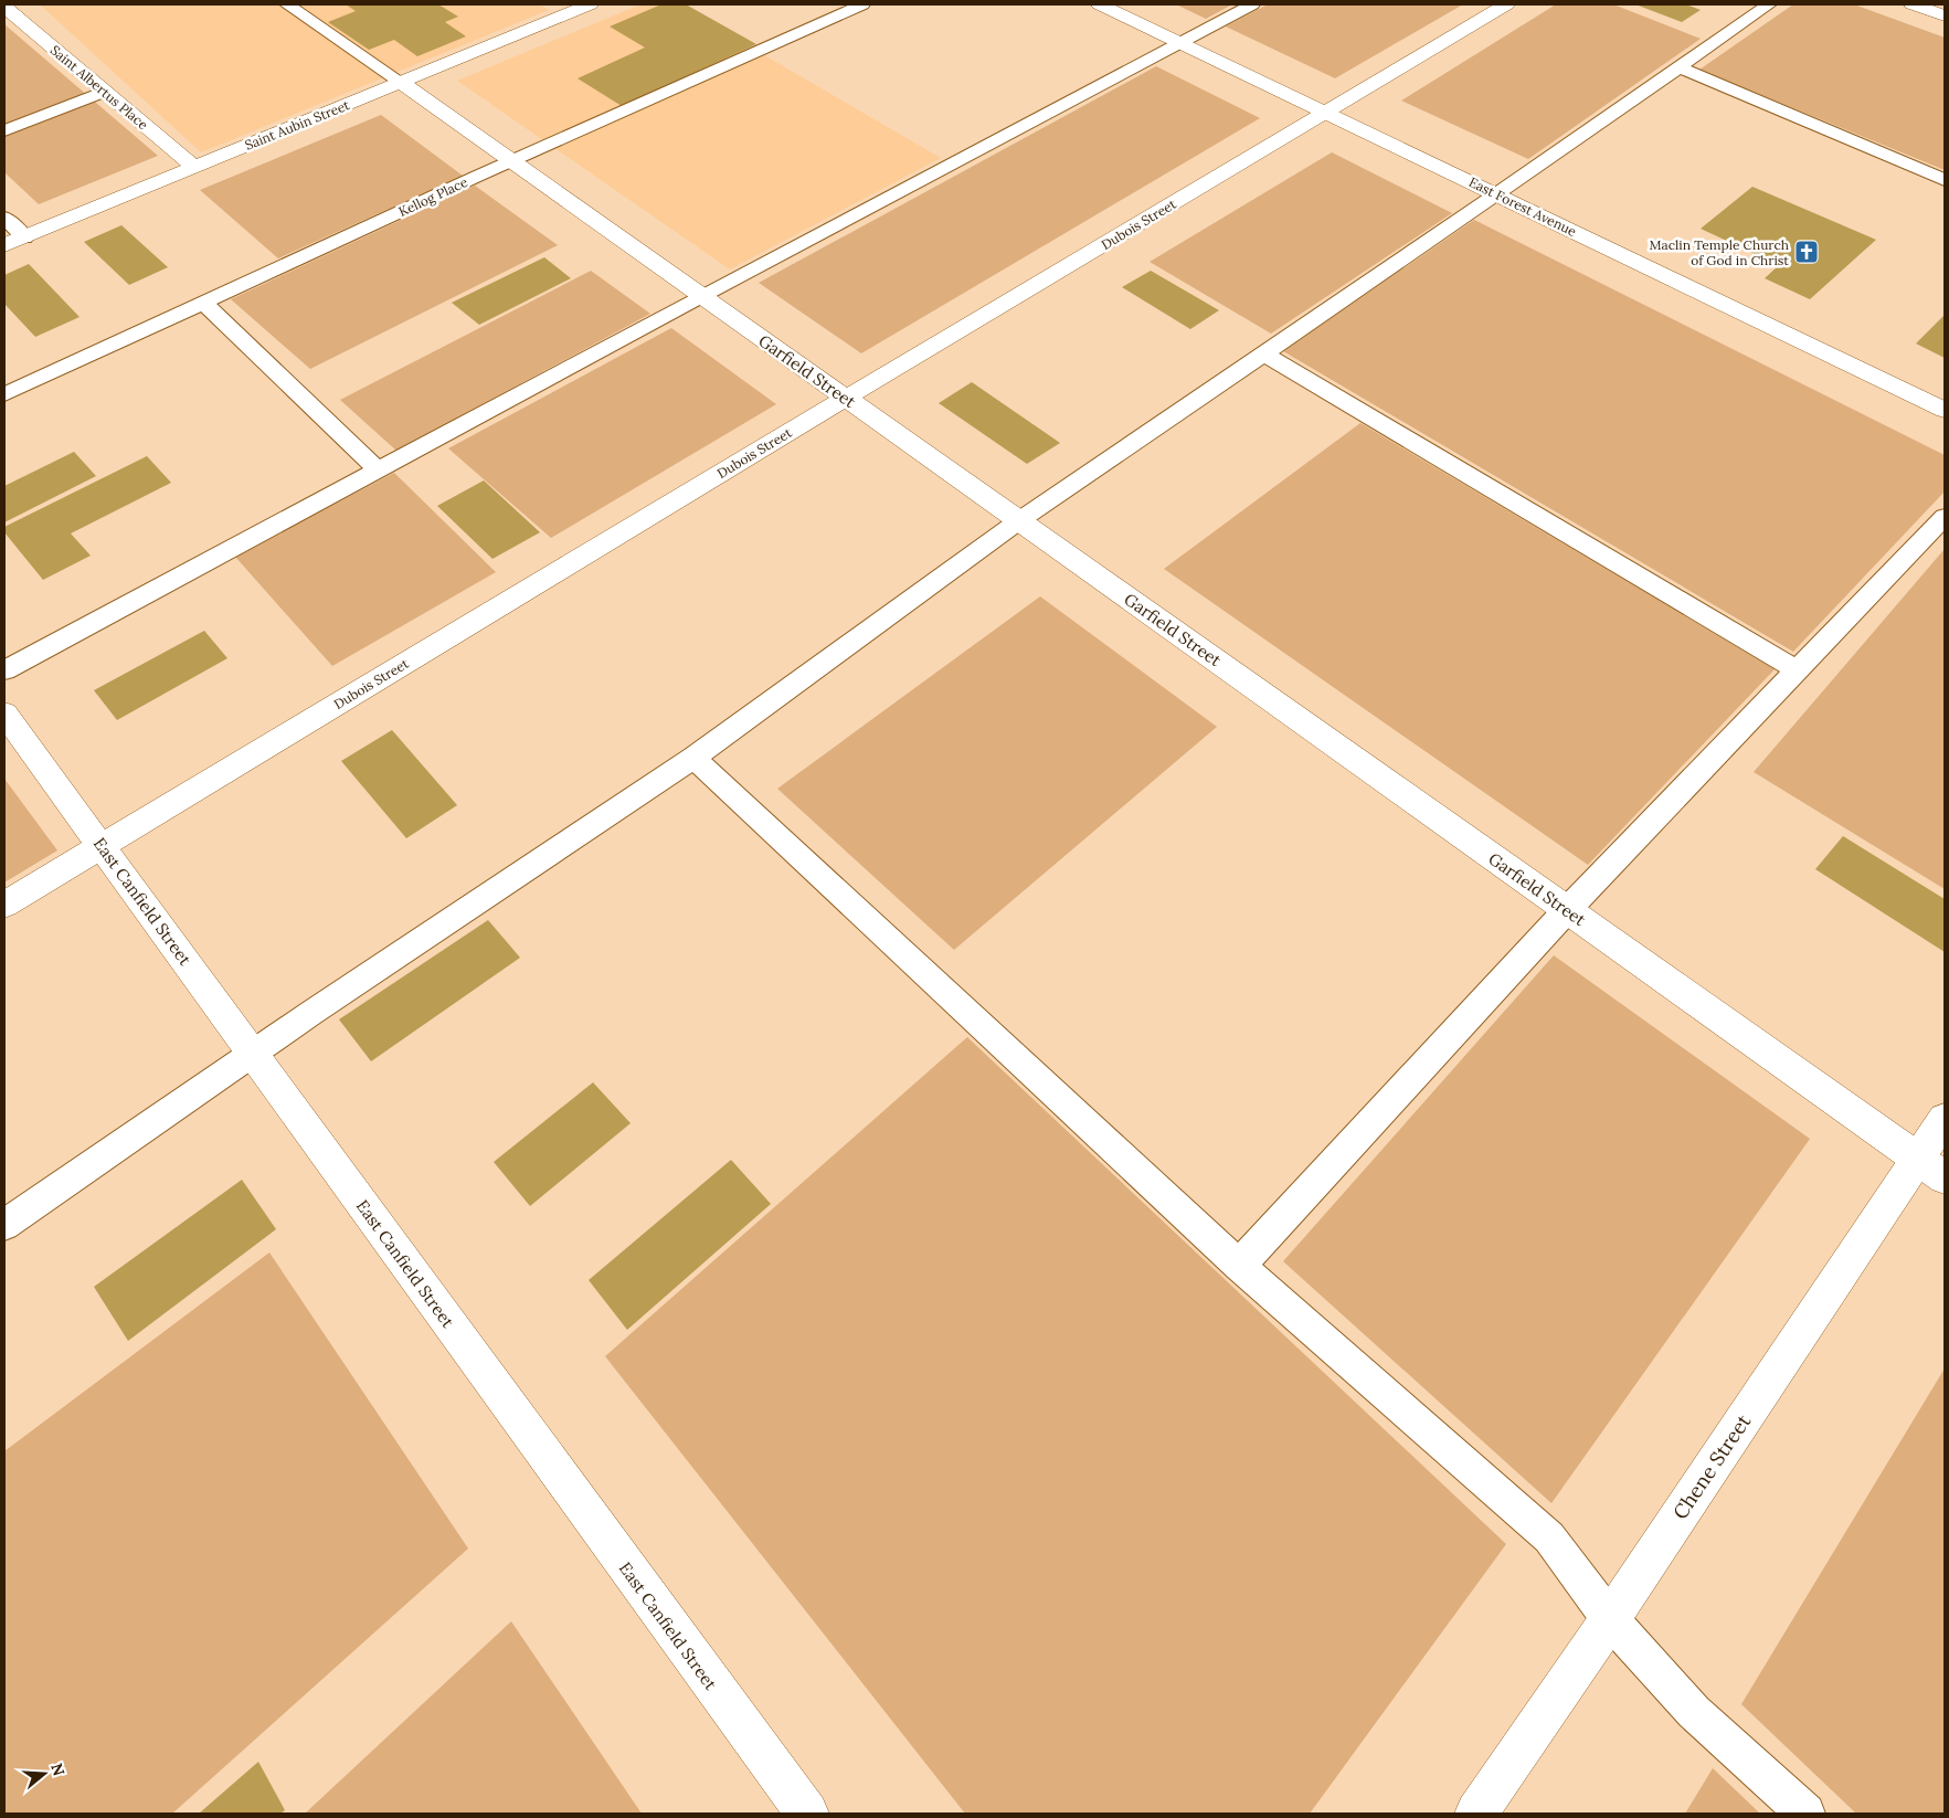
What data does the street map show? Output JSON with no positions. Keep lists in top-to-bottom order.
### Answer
{
  "streets": {
    "street": [
      "Saint Albertus Place",
      "Saint Aubin Street",
      "East Forest Avenue",
      "Dubois Street",
      "Garfield Street",
      "East Canfield Street",
      "Chene Street"
    ],
    "lane": ["Kellog Place"]
  },
  "crossings": [
    ["Saint Albertus Place", "Saint Aubin Street"],
    ["Saint Aubin Street", "Garfield Street"],
    ["Kellog Place", "Garfield Street"],
    ["East Forest Avenue", "Dubois Street"],
    ["Dubois Street", "Garfield Street"],
    ["Dubois Street", "East Canfield Street"],
    ["Garfield Street", "Chene Street"]
  ],
  "places": {
    "church": ["Maclin Temple Church of God in Christ"]
  },
  "north": "right"
}
